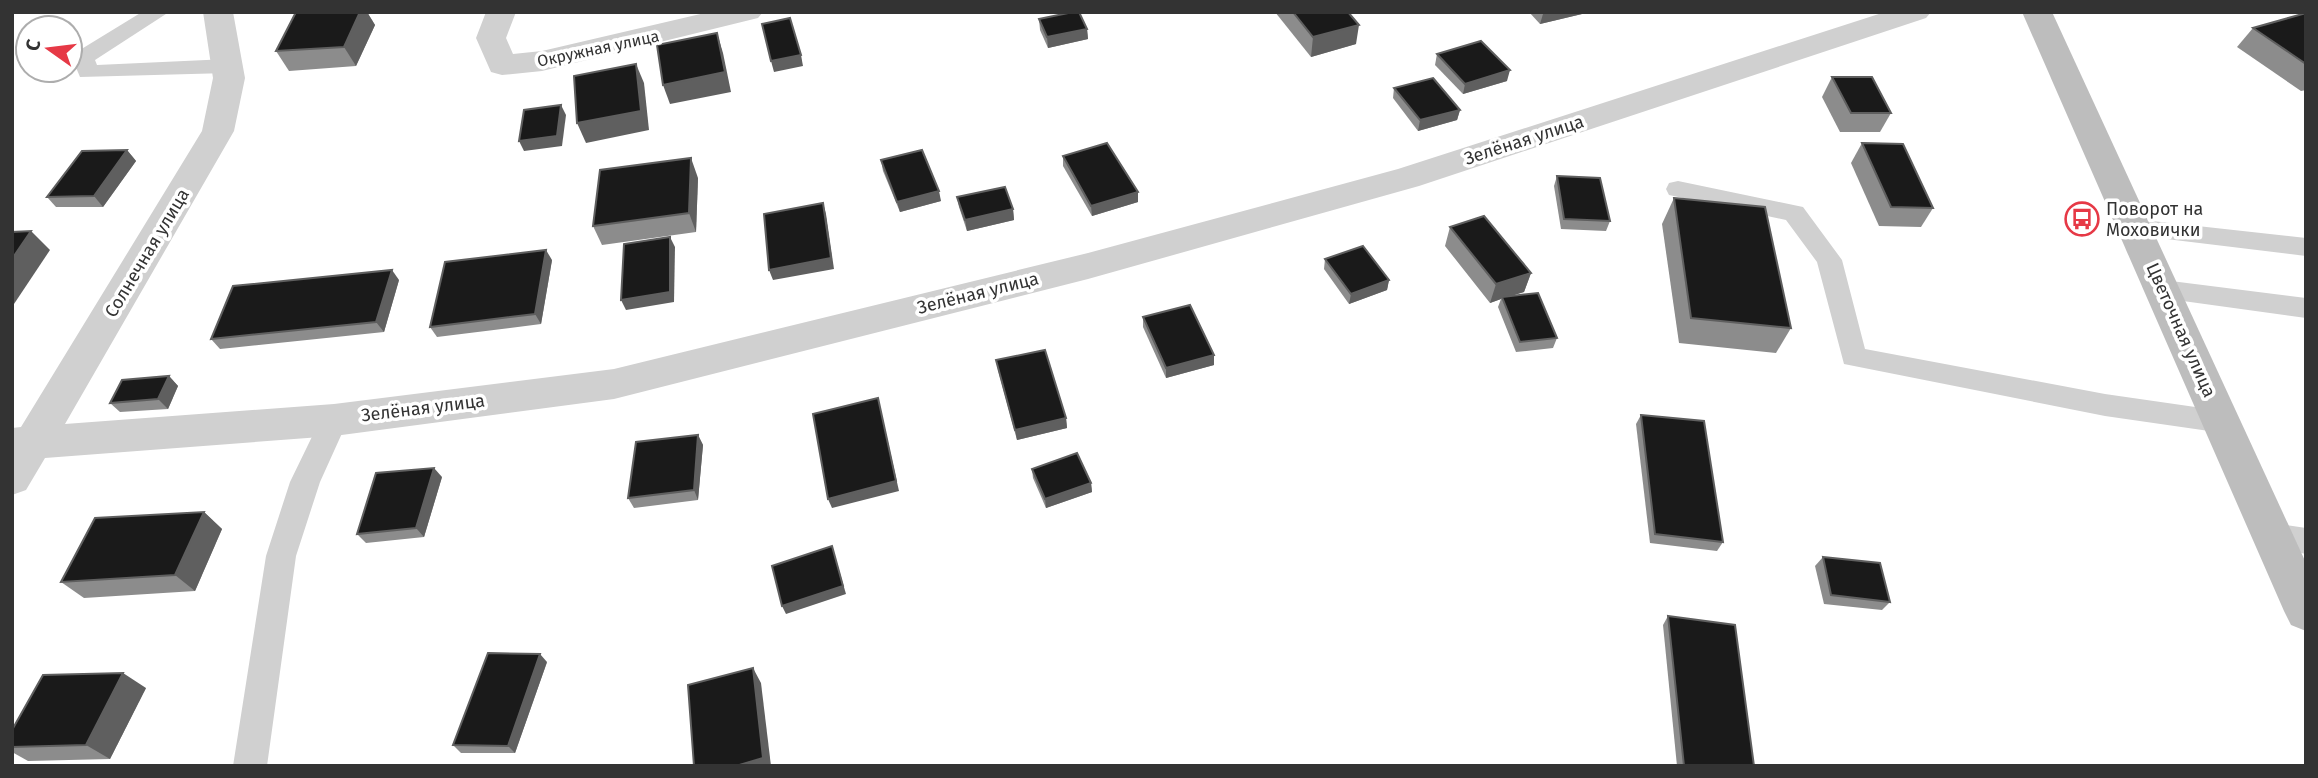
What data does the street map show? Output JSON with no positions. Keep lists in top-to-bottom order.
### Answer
{
  "streets": {
    "main road": ["Цветочная улица"],
    "street": ["Окружная улица", "Зелёная улица", "Солнечная улица"]
  },
  "crossings": [
    ["Зелёная улица", "Солнечная улица"]
  ],
  "places": {
    "bus stop": ["Поворот на Моховички"]
  },
  "north": "left"
}
